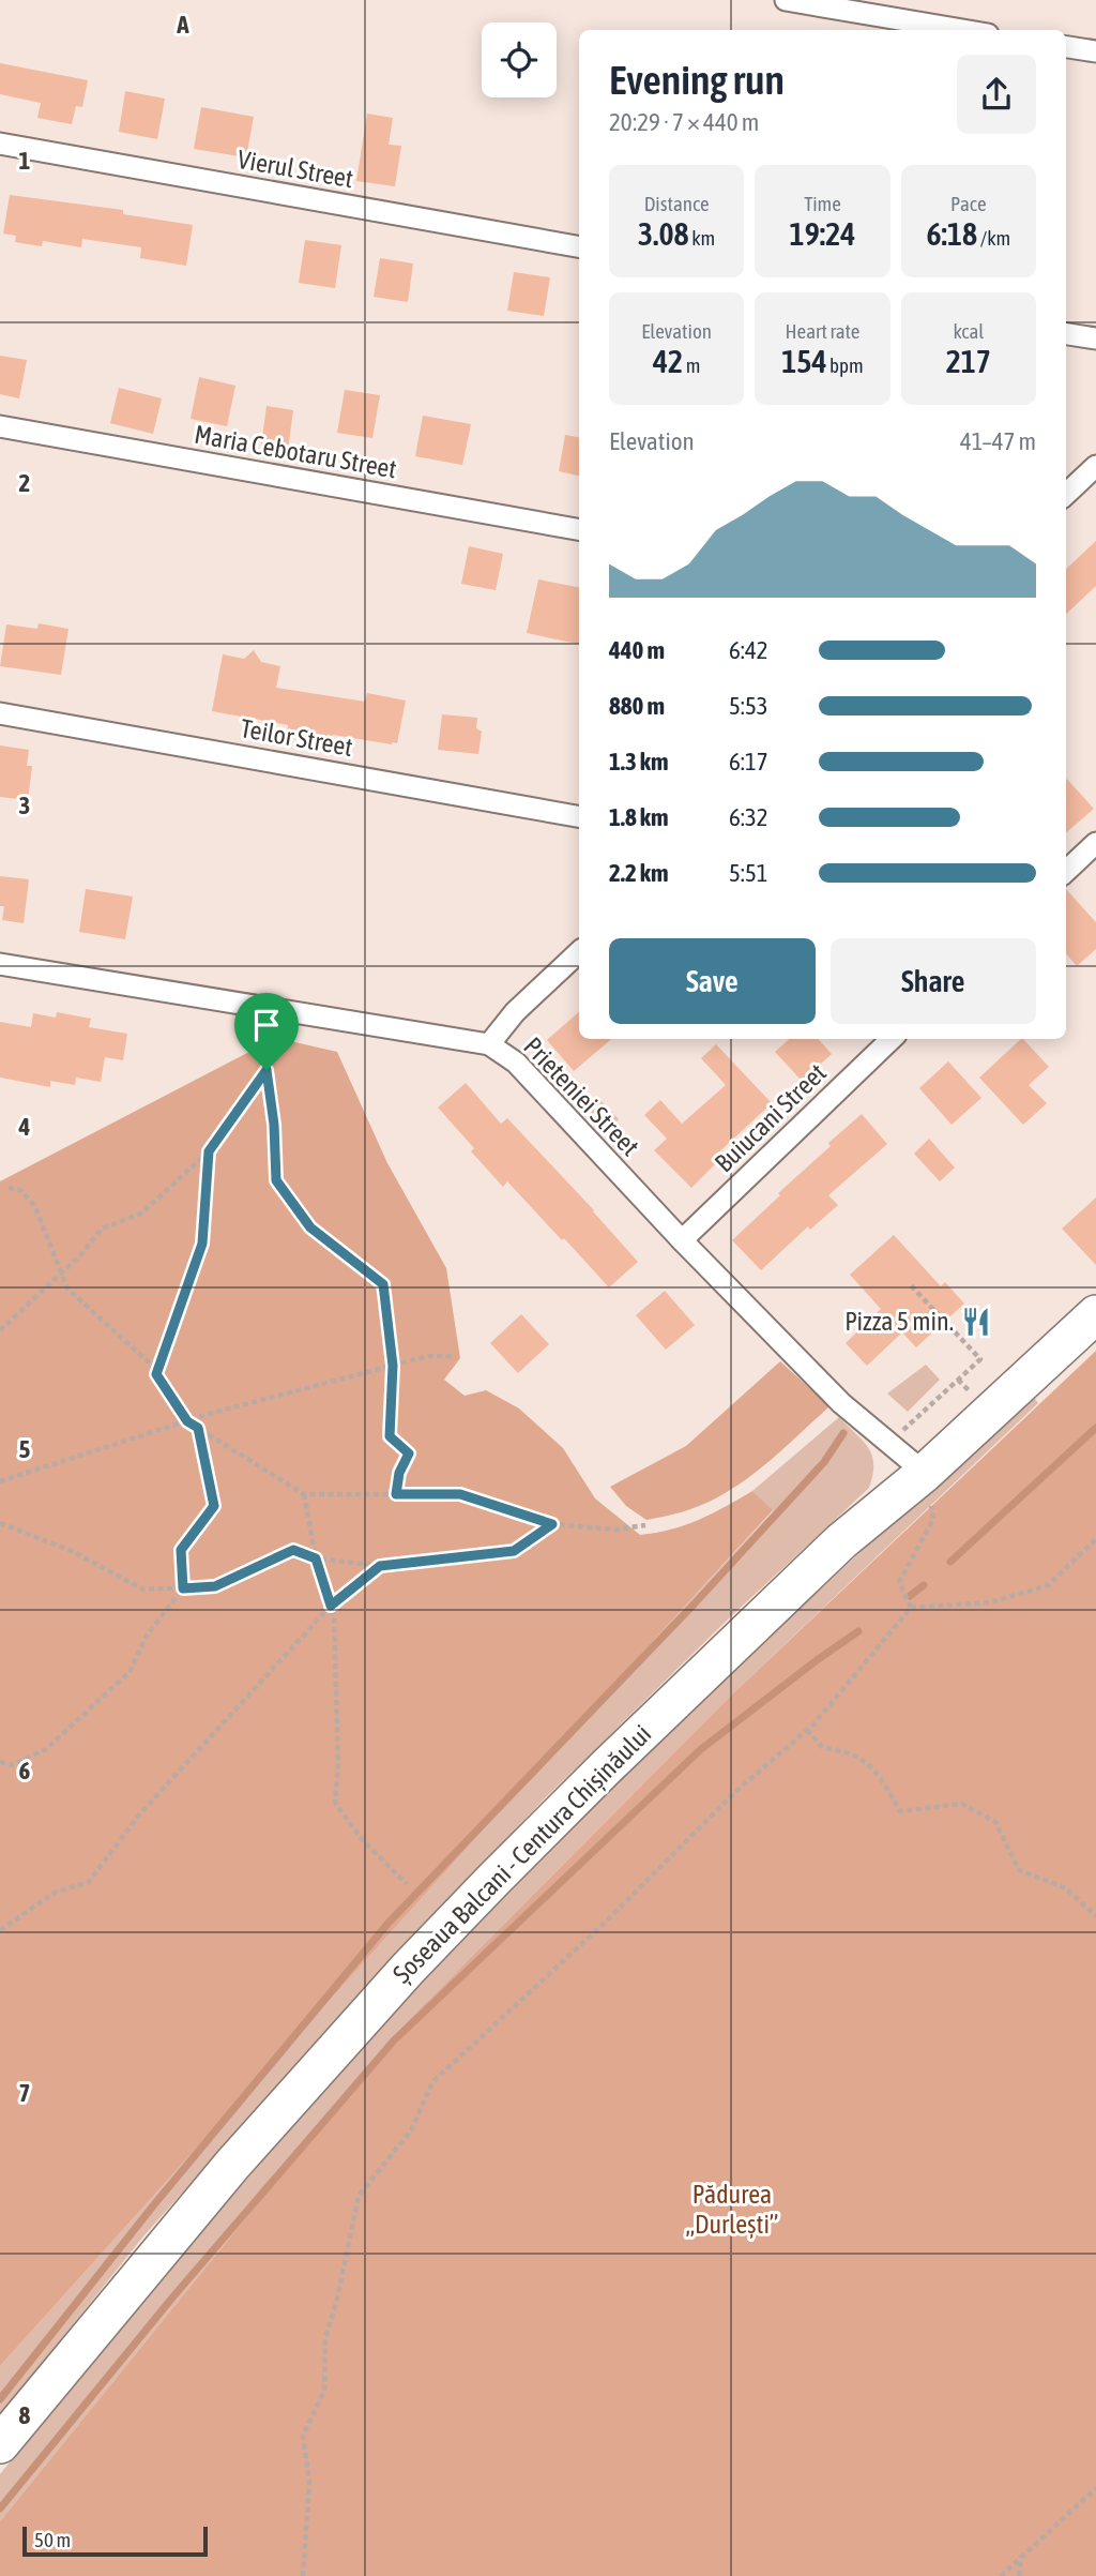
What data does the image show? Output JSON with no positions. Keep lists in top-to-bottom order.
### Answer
{
  "streets": {
    "highway": ["Șoseaua Balcani - Centura Chișinăului"],
    "street": [
      "Vierul Street",
      "Maria Cebotaru Street",
      "Teilor Street",
      "Prieteniei Street",
      "Buiucani Street"
    ]
  },
  "crossings": [
    ["Prieteniei Street", "Buiucani Street"],
    ["Prieteniei Street", "Șoseaua Balcani - Centura Chișinăului"]
  ],
  "parks": ["Pădurea „Durlești”"],
  "places": {
    "restaurant": ["Pizza 5 min."]
  },
  "scale_bar": "50 m",
  "page": {
    "heading": ["Evening run", "20:29 · 7 × 440 m"],
    "stats": [
      ["Distance", "3.08 km"],
      ["Time", "19:24"],
      ["Pace", "6:18 /km"],
      ["Elevation", "42 m"],
      ["Heart rate", "154 bpm"],
      ["kcal", "217"]
    ],
    "chart": ["Elevation", "41–47 m"],
    "list": [
      {
        "name": "440 m",
        "note": "6:42"
      },
      {
        "name": "880 m",
        "note": "5:53"
      },
      {
        "name": "1.3 km",
        "note": "6:17"
      },
      {
        "name": "1.8 km",
        "note": "6:32"
      },
      {
        "name": "2.2 km",
        "note": "5:51"
      }
    ],
    "buttons": ["Save", "Share"],
    "scale": "50 m"
  },
  "grid": {
    "columns": ["A"],
    "rows": [
      "1",
      "2",
      "3",
      "4",
      "5",
      "6",
      "7",
      "8"
    ]
  }
}
